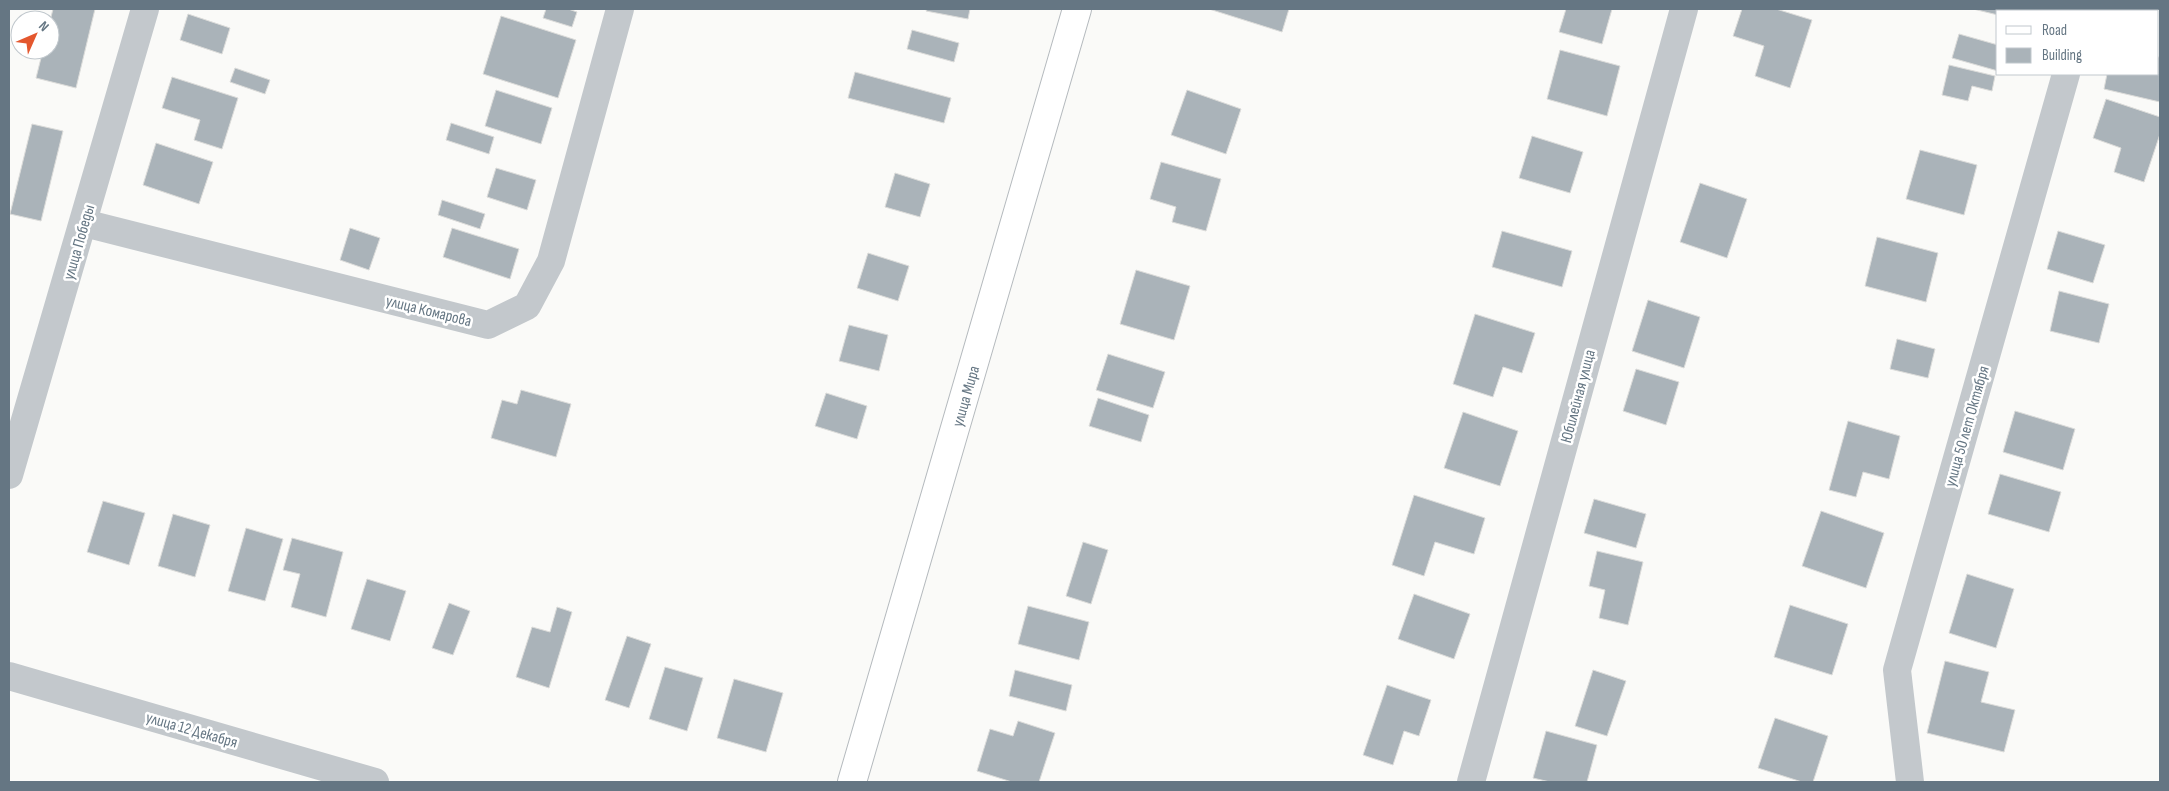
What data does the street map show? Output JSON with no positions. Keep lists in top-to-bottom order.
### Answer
{
  "streets": {
    "main road": ["улица Мира"],
    "street": [
      "улица Победы",
      "улица Комарова",
      "Юбилейная улица",
      "улица 50 лет Октября",
      "улица 12 Декабря"
    ]
  },
  "crossings": [
    ["улица Победы", "улица Комарова"]
  ],
  "legend": ["Road", "Building"],
  "north": "top right"
}
